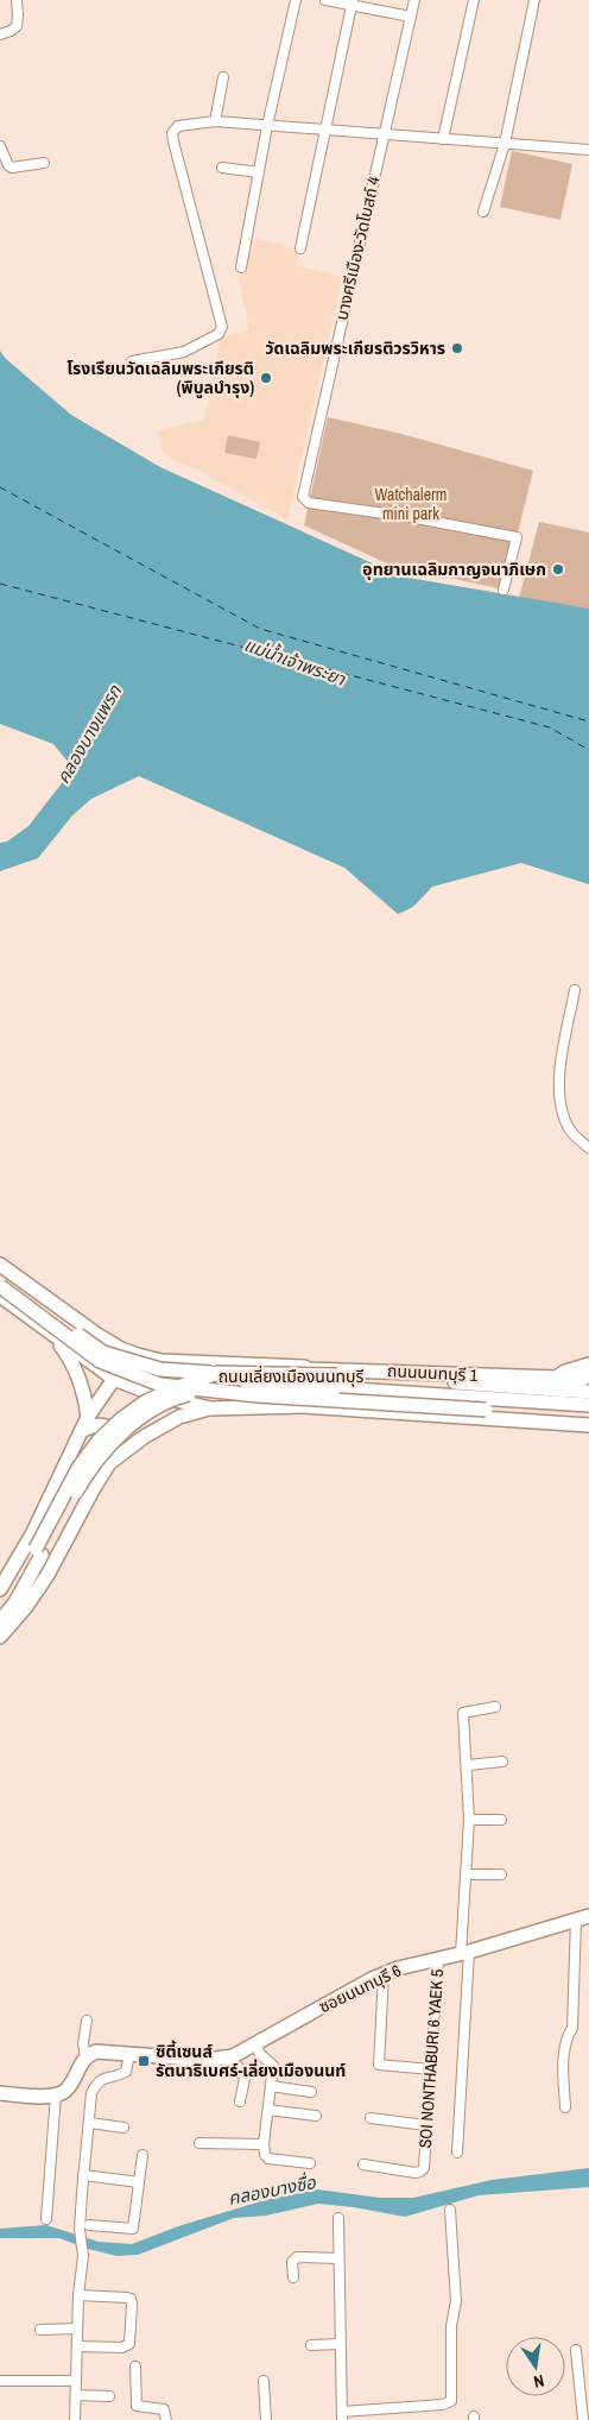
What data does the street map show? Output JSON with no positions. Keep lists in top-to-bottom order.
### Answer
{
  "streets": {
    "main road": ["ถนนนนทบุรี 1", "ถนนเลี่ยงเมืองนนทบุรี", "ซอยนนทบุรี 6"],
    "street": ["บางศรีเมือง-วัดโบสถ์ 4", "SOI NONTHABURI 6 YAEK 5"]
  },
  "crossings": [
    ["ถนนนนทบุรี 1", "ถนนเลี่ยงเมืองนนทบุรี"],
    ["ซอยนนทบุรี 6", "SOI NONTHABURI 6 YAEK 5"]
  ],
  "water": ["แม่น้ำเจ้าพระยา", "คลองบางแพรก", "คลองบางซื่อ"],
  "parks": ["Watchalerm mini park"],
  "places": {
    "other": ["วัดเฉลิมพระเกียรติวรวิหาร", "โรงเรียนวัดเฉลิมพระเกียรติ (พิบูลบำรุง)", "อุทยานเฉลิมกาญจนาภิเษก"],
    "transit": ["ซิตี้เซนส์ รัตนาธิเบศร์-เลี่ยงเมืองนนท์"]
  },
  "north": "bottom"
}
